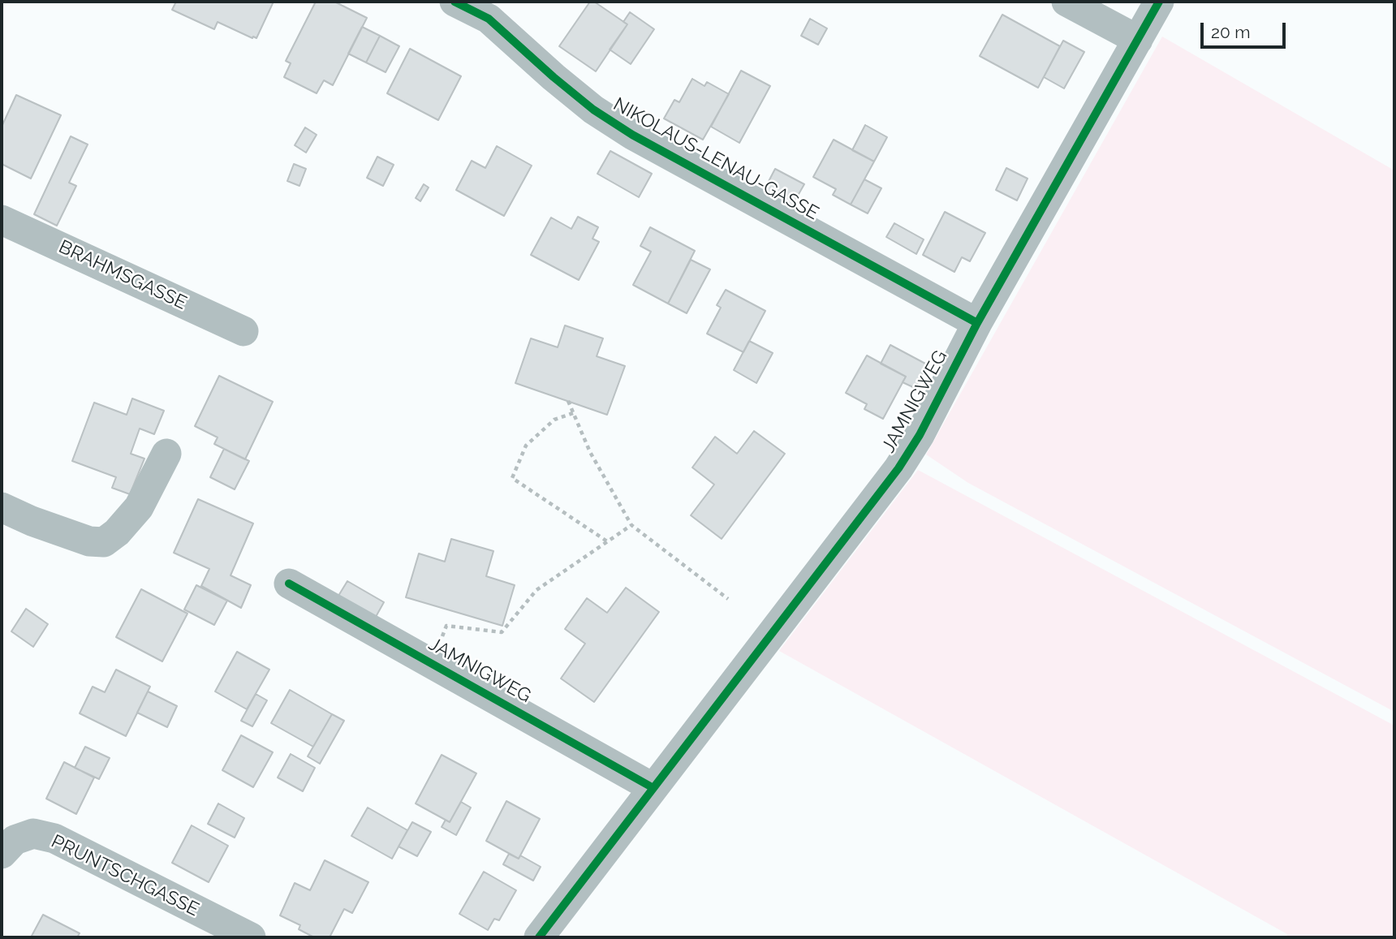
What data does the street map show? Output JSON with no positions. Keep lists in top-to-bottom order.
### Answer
{
  "streets": {
    "street": [
      "NIKOLAUS-LENAU-GASSE",
      "BRAHMSGASSE",
      "JAMNIGWEG",
      "PRUNTSCHGASSE"
    ]
  },
  "crossings": [
    ["NIKOLAUS-LENAU-GASSE", "JAMNIGWEG"]
  ],
  "scale_bar": "20 m"
}
